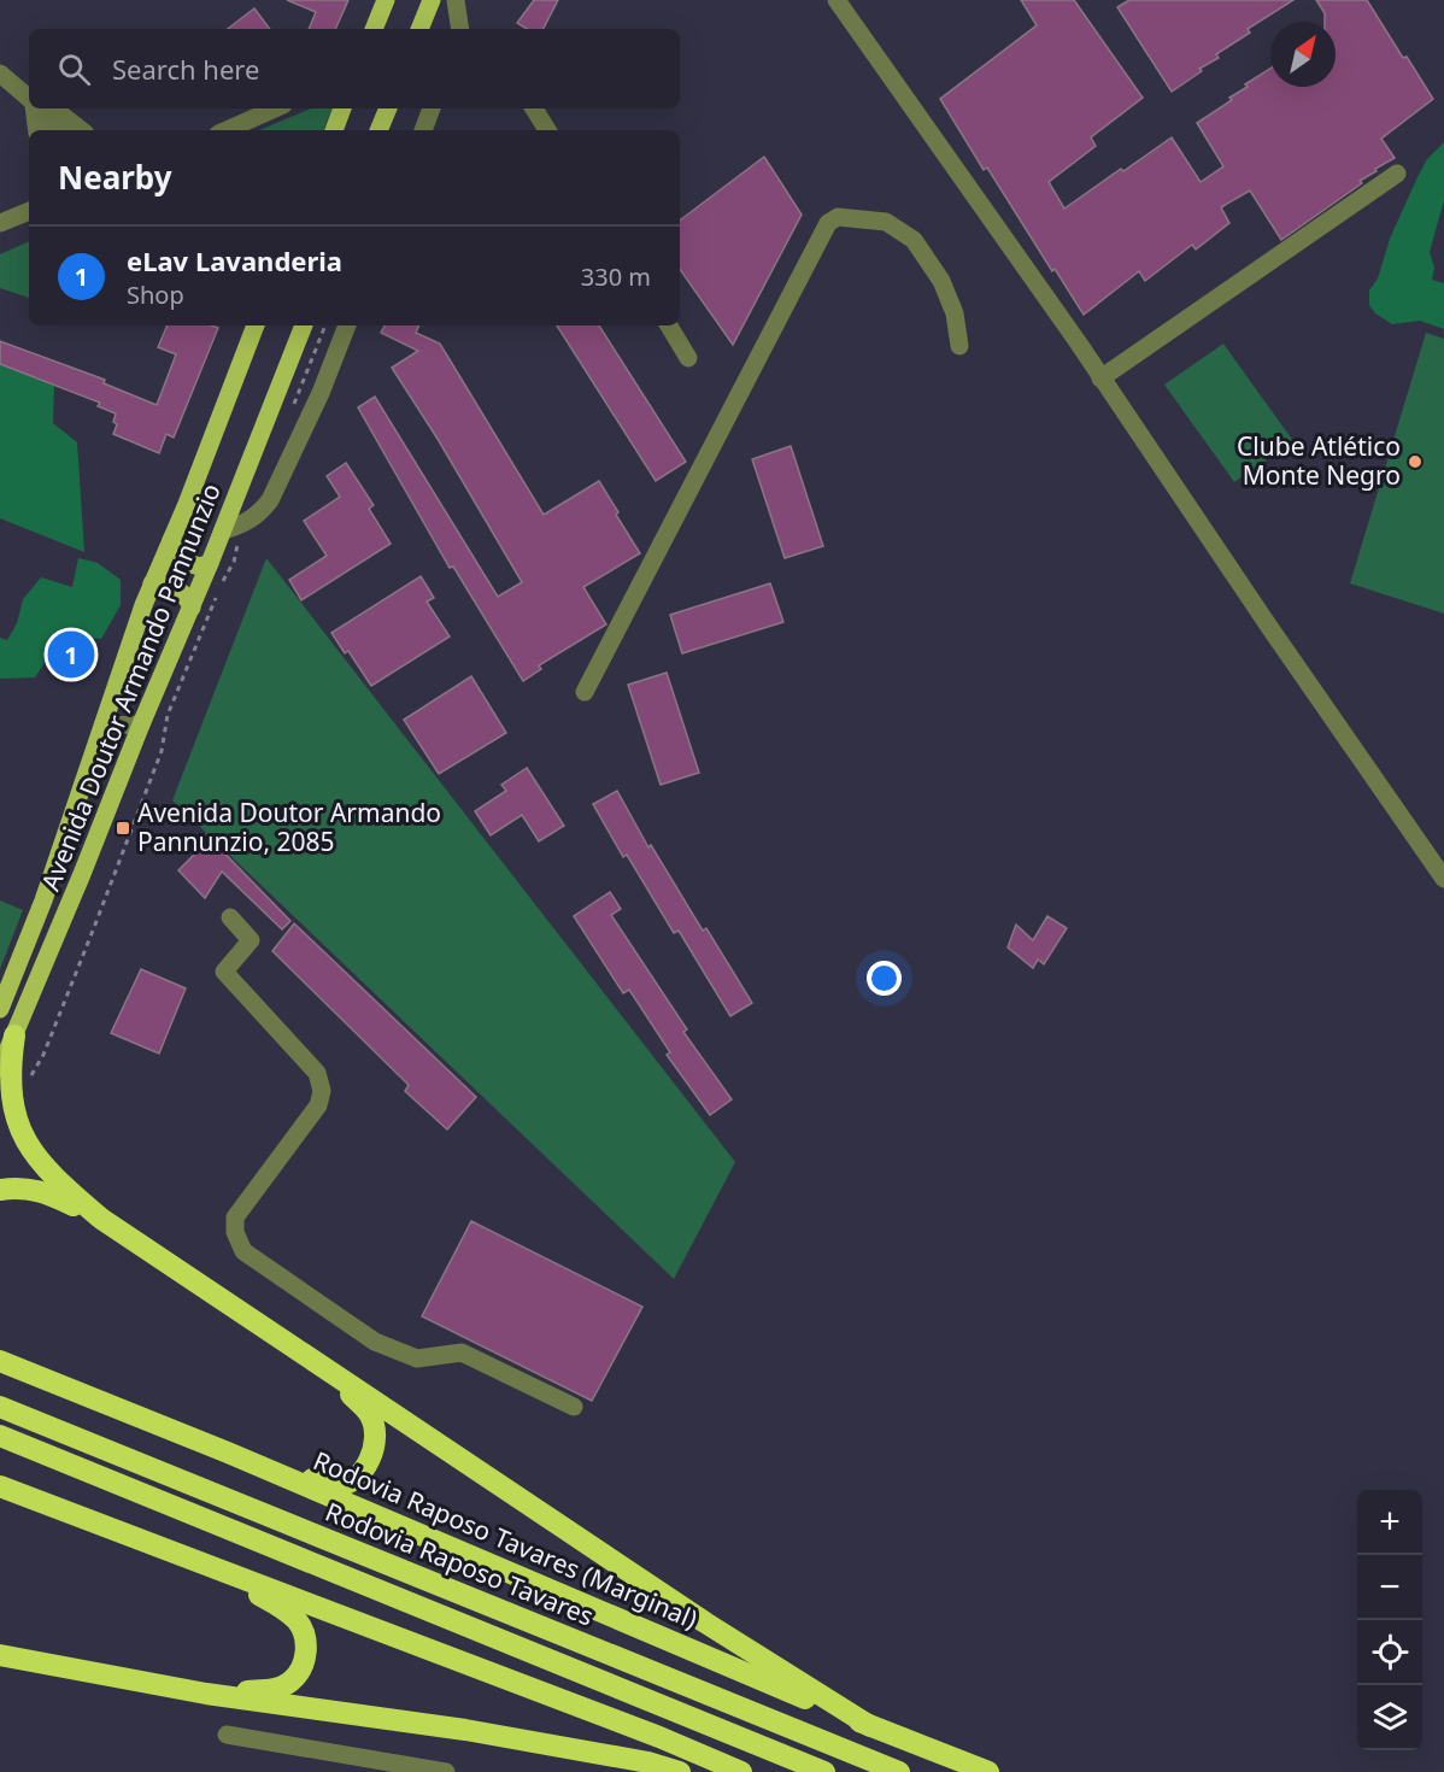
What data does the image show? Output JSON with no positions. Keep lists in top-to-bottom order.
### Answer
{
  "streets": {
    "highway": ["Rodovia Raposo Tavares (Marginal)", "Rodovia Raposo Tavares"],
    "main road": ["Avenida Doutor Armando Pannunzio"]
  },
  "places": {
    "other": ["Clube Atlético Monte Negro"],
    "transit": ["Avenida Doutor Armando Pannunzio, 2085"]
  },
  "north": "top right",
  "page": {
    "search": "Search here",
    "heading": "Nearby",
    "list": [
      {
        "mark": "1",
        "name": "eLav Lavanderia",
        "note": "Shop",
        "value": "330 m"
      }
    ],
    "pins": "1",
    "map_buttons": ["+", "−"]
  }
}
